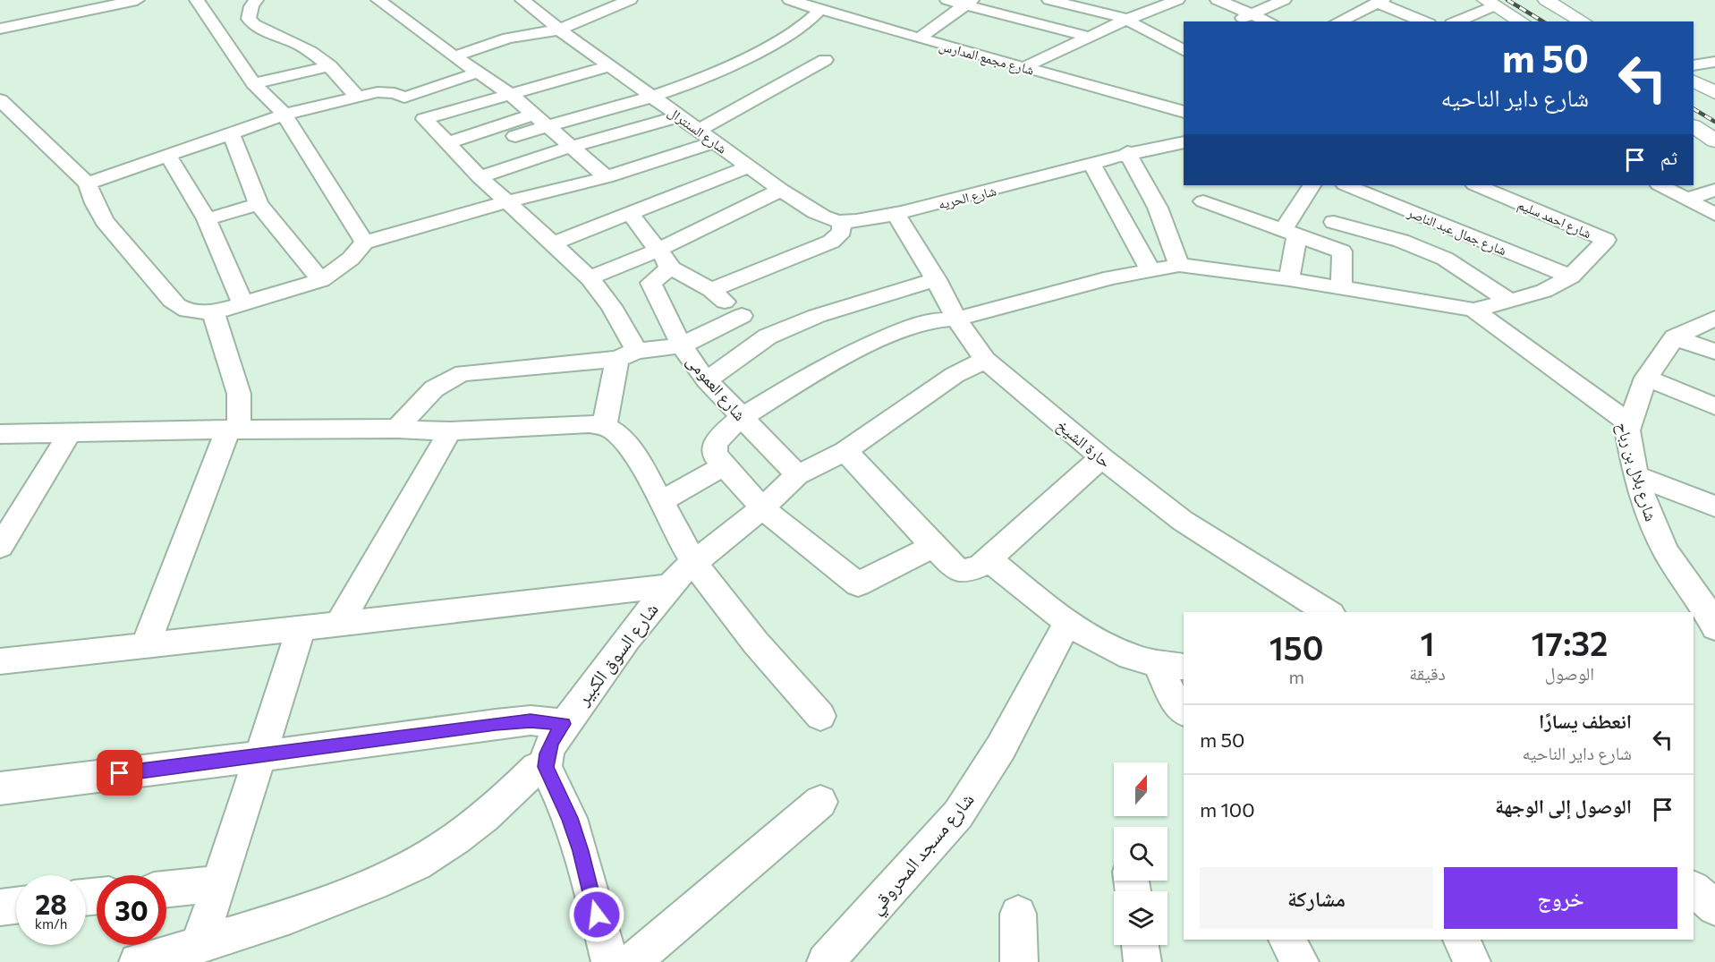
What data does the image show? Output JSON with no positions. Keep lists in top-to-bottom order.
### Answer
{
  "streets": {
    "street": [
      "شارع مجمع المدارس",
      "شارع السنترال",
      "شارع الحريه",
      "شارع احمد سليم",
      "شارع جمال عبد الناصر",
      "شارع العمومى",
      "حارة الشيخ",
      "شارع بلال بن رباح",
      "شارع السوق الكبير",
      "شارع مسجد المحروقي"
    ]
  },
  "crossings": [
    ["شارع السنترال", "شارع الحريه"],
    ["شارع الحريه", "حارة الشيخ"],
    ["شارع احمد سليم", "شارع جمال عبد الناصر"],
    ["شارع العمومى", "شارع السوق الكبير"],
    ["حارة الشيخ", "شارع السوق الكبير"]
  ],
  "north": "top",
  "page": {
    "turn": ["50 m", "شارع داير الناحيه"],
    "then": "ثم",
    "eta": [
      "17:32",
      "الوصول",
      "1",
      "دقيقة",
      "150",
      "m"
    ],
    "list": [
      {
        "name": "انعطف يسارًا",
        "note": "شارع داير الناحيه",
        "value": "50 m"
      },
      {
        "name": "الوصول إلى الوجهة",
        "value": "100 m"
      }
    ],
    "buttons": ["خروج", "مشاركة"],
    "speed": "28 km/h",
    "limit": "30"
  }
}
